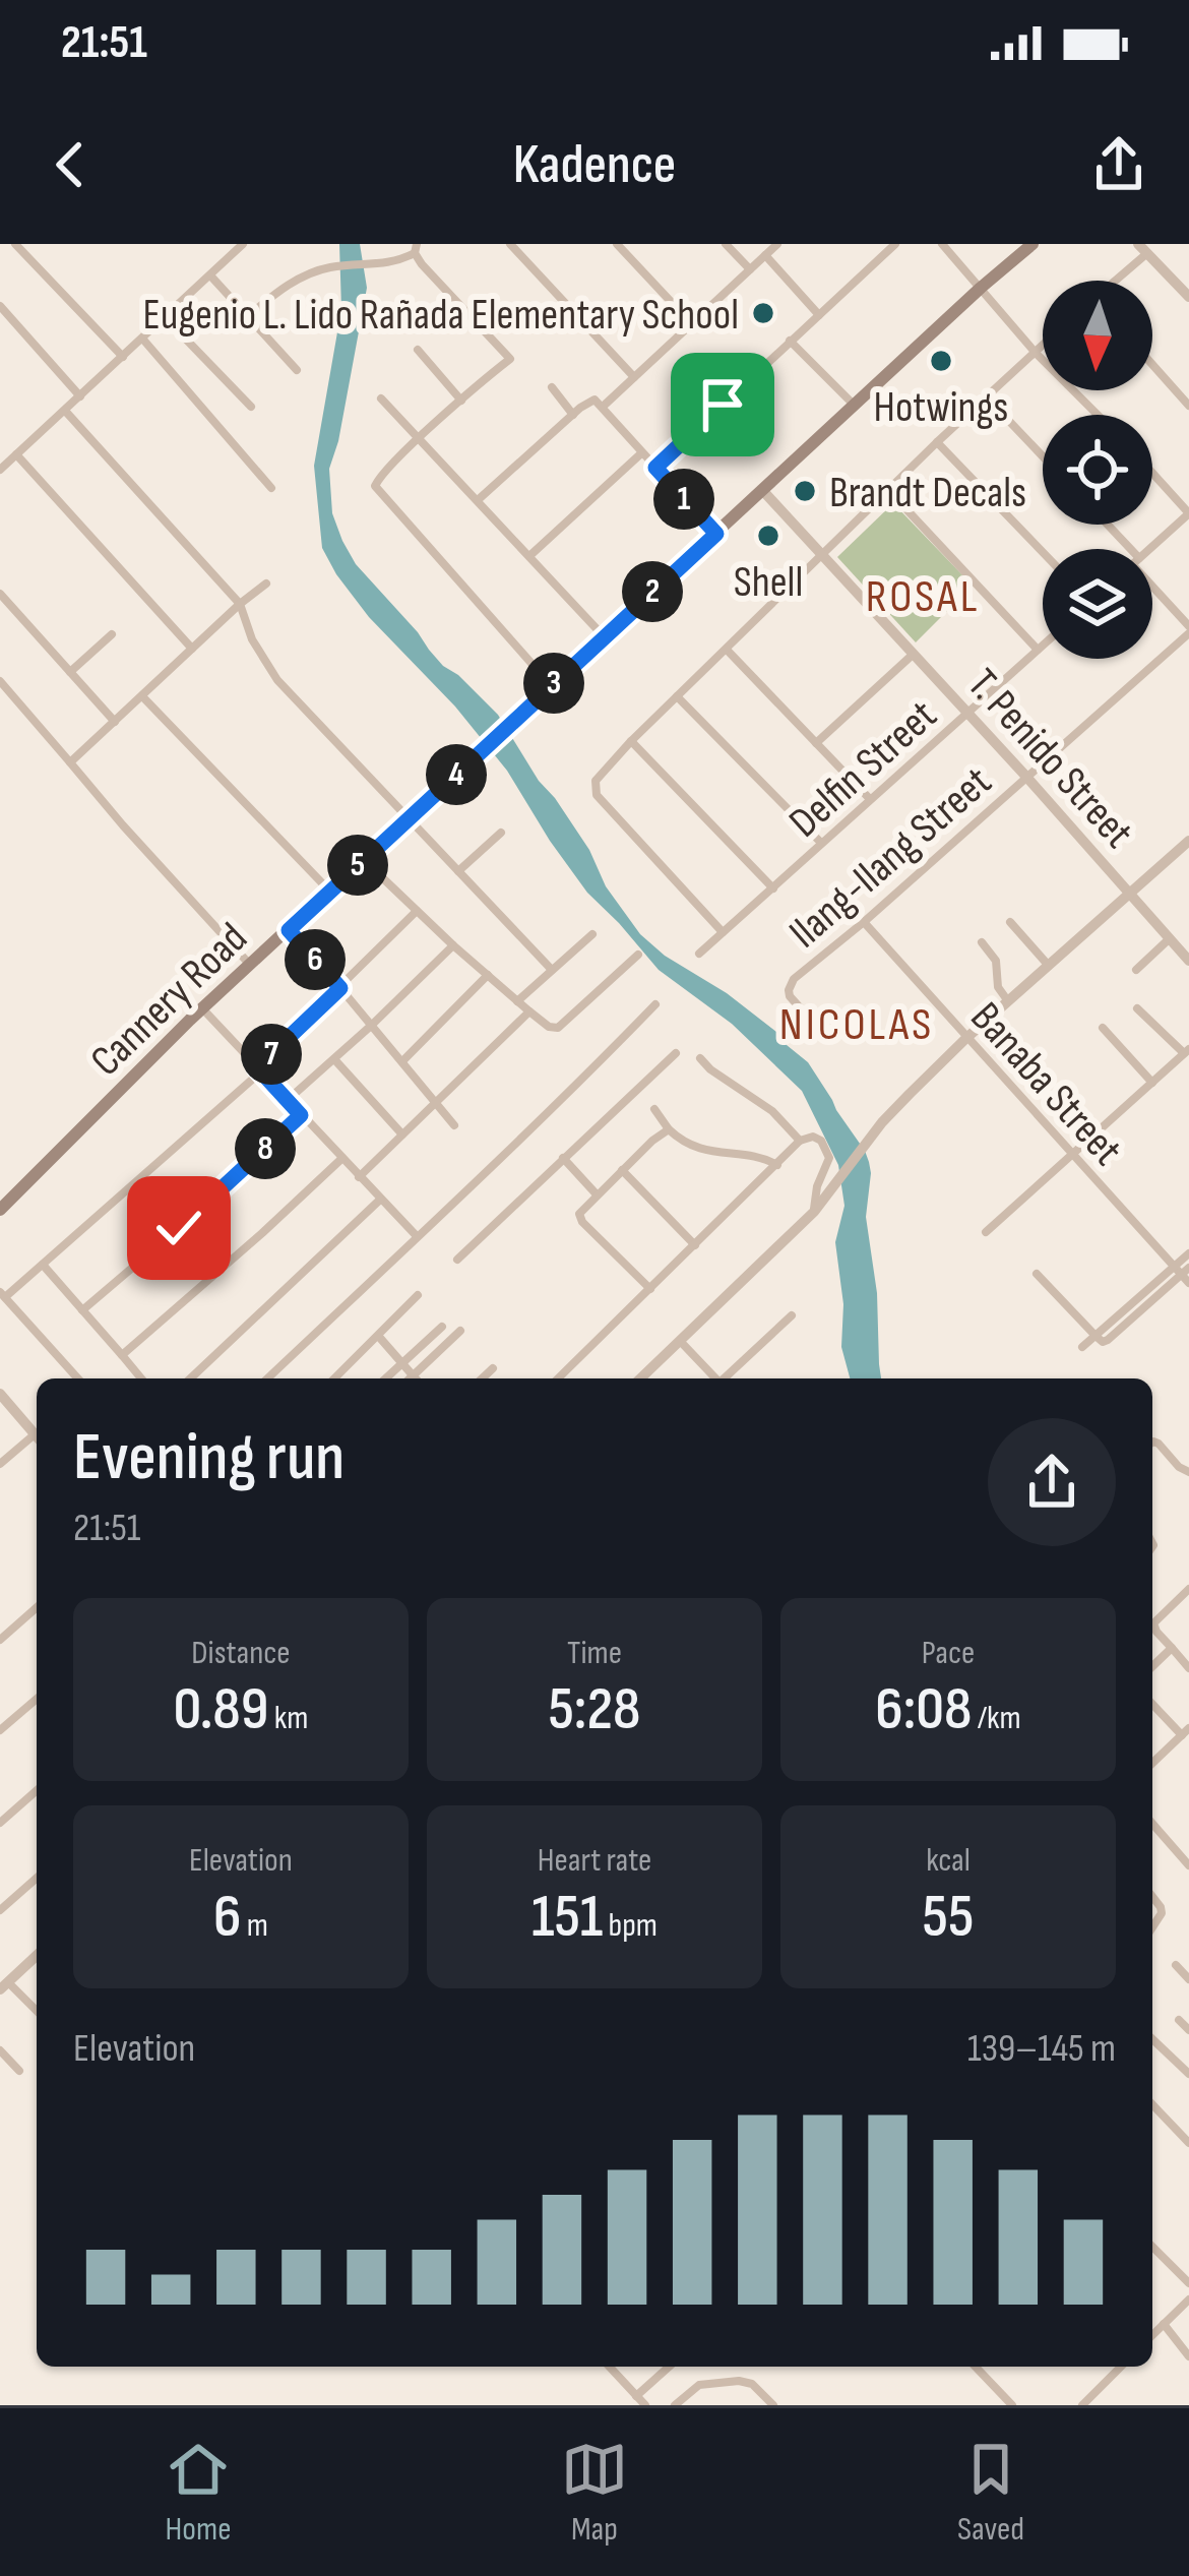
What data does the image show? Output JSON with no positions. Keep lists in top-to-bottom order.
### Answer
{
  "streets": {
    "main road": ["Cannery Road"],
    "street": [
      "T. Penido Street",
      "Delfin Street",
      "Ilang-Ilang Street",
      "Banaba Street"
    ]
  },
  "crossings": [
    ["T. Penido Street", "Delfin Street"],
    ["T. Penido Street", "Ilang-Ilang Street"],
    ["T. Penido Street", "Cannery Road"],
    ["Ilang-Ilang Street", "Banaba Street"]
  ],
  "districts": ["ROSAL", "NICOLAS"],
  "places": [
    "Eugenio L. Lido Rañada Elementary School",
    "Hotwings",
    "Brandt Decals",
    "Shell"
  ],
  "north": "bottom",
  "page": {
    "status": "21:51",
    "header": "Kadence",
    "pins": [
      "1",
      "2",
      "3",
      "4",
      "5",
      "6",
      "7",
      "8"
    ],
    "heading": ["Evening run", "21:51"],
    "stats": [
      ["Distance", "0.89 km"],
      ["Time", "5:28"],
      ["Pace", "6:08 /km"],
      ["Elevation", "6 m"],
      ["Heart rate", "151 bpm"],
      ["kcal", "55"]
    ],
    "chart": ["Elevation", "139–145 m"],
    "tabs": ["Home", "Map", "Saved"]
  }
}
